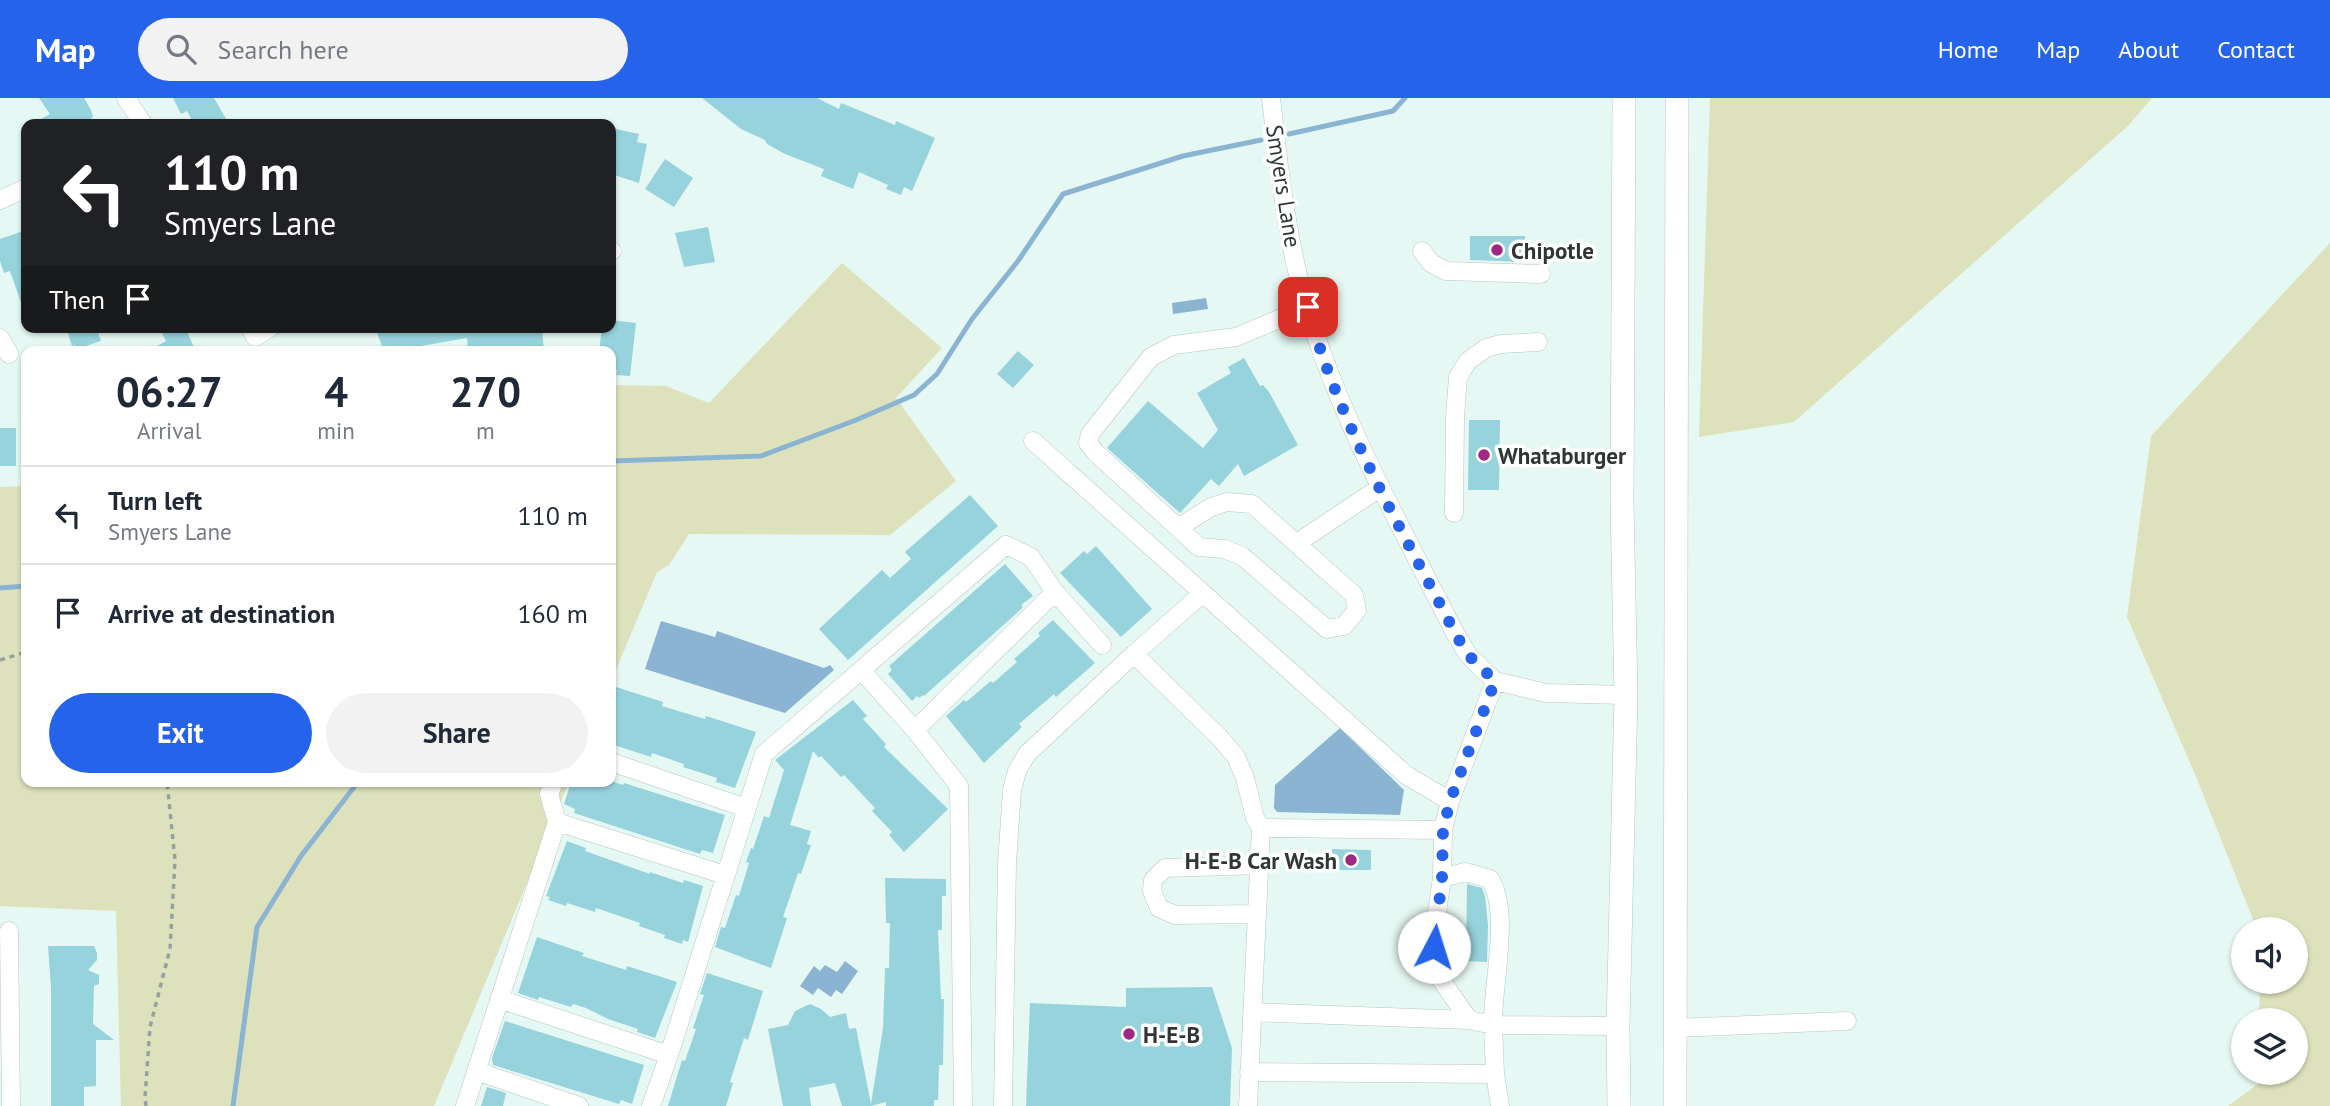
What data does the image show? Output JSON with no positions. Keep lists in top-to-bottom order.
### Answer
{
  "streets": {
    "street": ["Smyers Lane"]
  },
  "places": [
    "Chipotle",
    "Whataburger",
    "H-E-B Car Wash",
    "H-E-B"
  ],
  "page": {
    "header": "Map",
    "search": "Search here",
    "nav": [
      "Home",
      "Map",
      "About",
      "Contact"
    ],
    "turn": ["110 m", "Smyers Lane"],
    "then": "Then",
    "eta": [
      "06:27",
      "Arrival",
      "4",
      "min",
      "270",
      "m"
    ],
    "list": [
      {
        "name": "Turn left",
        "note": "Smyers Lane",
        "value": "110 m"
      },
      {
        "name": "Arrive at destination",
        "value": "160 m"
      }
    ],
    "buttons": ["Exit", "Share"]
  }
}
